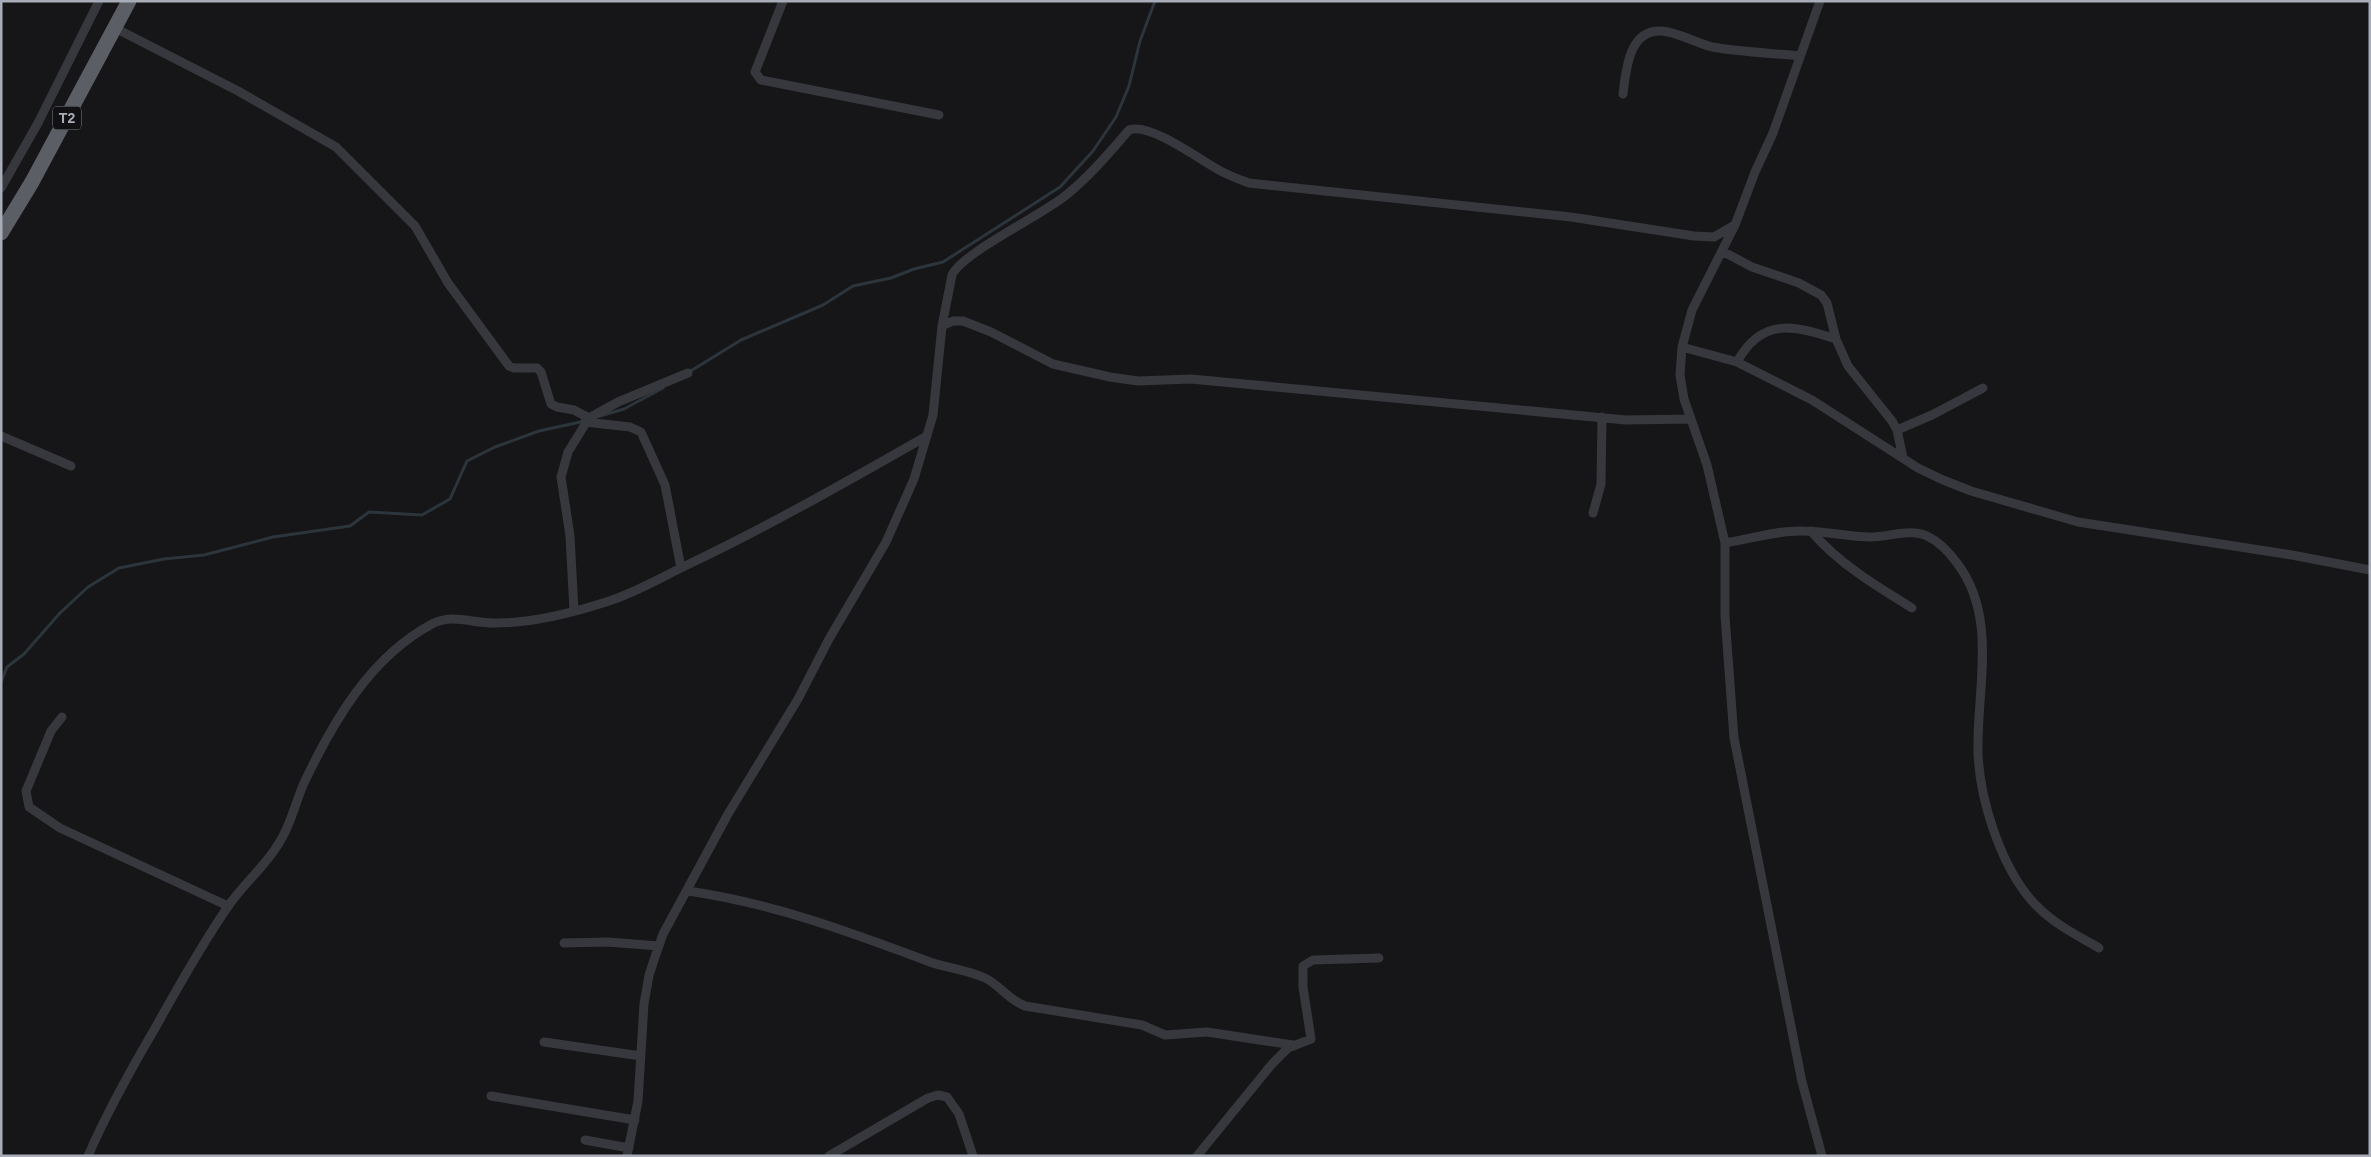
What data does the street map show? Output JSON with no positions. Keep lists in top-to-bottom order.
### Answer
{
  "streets": {
    "highway": ["T2"]
  }
}
